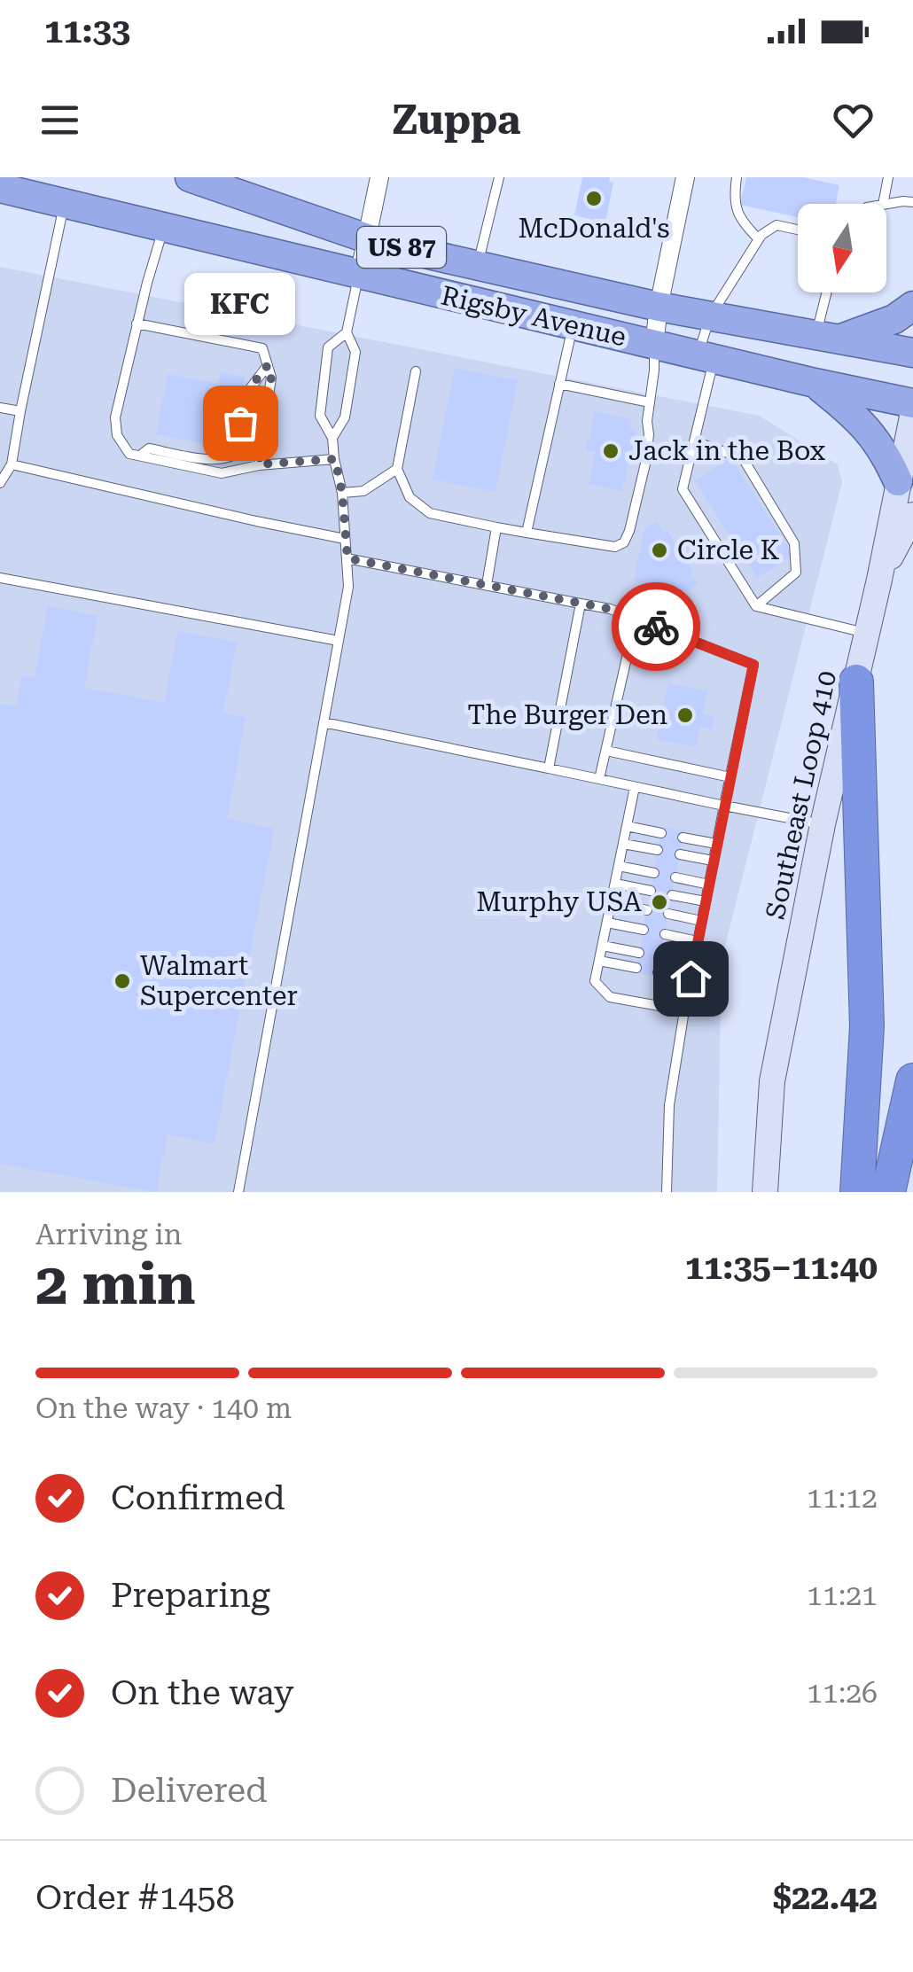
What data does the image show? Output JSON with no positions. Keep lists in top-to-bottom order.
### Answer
{
  "streets": {
    "highway": ["US 87", "Rigsby Avenue"],
    "main road": ["Southeast Loop 410"]
  },
  "places": [
    "McDonald's",
    "KFC",
    "Jack in the Box",
    "Circle K",
    "The Burger Den",
    "Murphy USA",
    "Walmart Supercenter"
  ],
  "north": "bottom",
  "page": {
    "status": "11:33",
    "header": "Zuppa",
    "bubble": "KFC",
    "heading": ["2 min", "Arriving in", "11:35–11:40"],
    "panel": ["Order #1458", "$22.42"],
    "bar": "On the way · 140 m",
    "list": [
      ["Confirmed", "11:12"],
      ["Preparing", "11:21"],
      ["On the way", "11:26"],
      "Delivered"
    ]
  }
}
